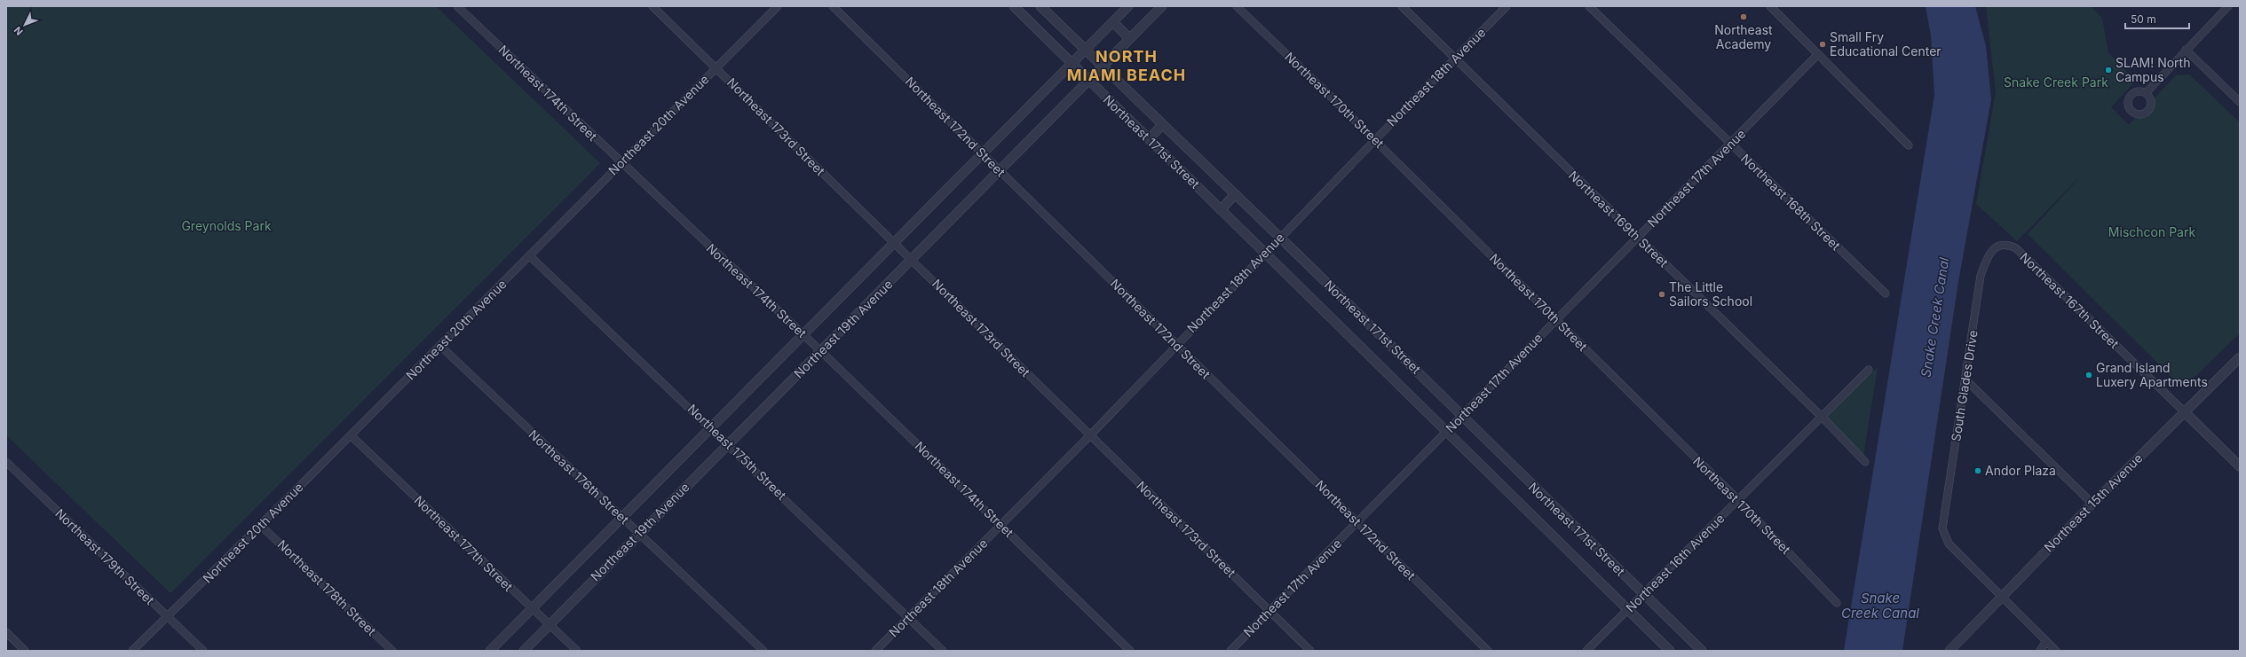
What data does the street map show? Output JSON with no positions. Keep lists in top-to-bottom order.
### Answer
{
  "streets": {
    "street": [
      "Northeast 18th Avenue",
      "Northeast 174th Street",
      "Northeast 170th Street",
      "Northeast 20th Avenue",
      "Northeast 173rd Street",
      "Northeast 172nd Street",
      "Northeast 171st Street",
      "Northeast 17th Avenue",
      "Northeast 168th Street",
      "Northeast 169th Street",
      "Northeast 167th Street",
      "Northeast 19th Avenue",
      "South Glades Drive",
      "Northeast 175th Street",
      "Northeast 176th Street",
      "Northeast 15th Avenue",
      "Northeast 177th Street",
      "Northeast 179th Street",
      "Northeast 16th Avenue",
      "Northeast 178th Street"
    ]
  },
  "crossings": [
    ["Northeast 18th Avenue", "Northeast 174th Street"],
    ["Northeast 18th Avenue", "Northeast 170th Street"],
    ["Northeast 18th Avenue", "Northeast 173rd Street"],
    ["Northeast 18th Avenue", "Northeast 172nd Street"],
    ["Northeast 18th Avenue", "Northeast 171st Street"],
    ["Northeast 18th Avenue", "Northeast 169th Street"],
    ["Northeast 18th Avenue", "Northeast 175th Street"],
    ["Northeast 174th Street", "Northeast 20th Avenue"],
    ["Northeast 174th Street", "Northeast 19th Avenue"],
    ["Northeast 170th Street", "Northeast 17th Avenue"],
    ["Northeast 170th Street", "Northeast 16th Avenue"],
    ["Northeast 20th Avenue", "Northeast 173rd Street"],
    ["Northeast 20th Avenue", "Northeast 175th Street"],
    ["Northeast 20th Avenue", "Northeast 176th Street"],
    ["Northeast 20th Avenue", "Northeast 177th Street"],
    ["Northeast 20th Avenue", "Northeast 179th Street"],
    ["Northeast 20th Avenue", "Northeast 178th Street"],
    ["Northeast 173rd Street", "Northeast 17th Avenue"],
    ["Northeast 173rd Street", "Northeast 19th Avenue"],
    ["Northeast 172nd Street", "Northeast 17th Avenue"],
    ["Northeast 172nd Street", "Northeast 19th Avenue"],
    ["Northeast 171st Street", "Northeast 17th Avenue"],
    ["Northeast 171st Street", "Northeast 19th Avenue"],
    ["Northeast 171st Street", "Northeast 16th Avenue"],
    ["Northeast 17th Avenue", "Northeast 168th Street"],
    ["Northeast 17th Avenue", "Northeast 169th Street"],
    ["Northeast 169th Street", "Northeast 16th Avenue"],
    ["Northeast 167th Street", "South Glades Drive"],
    ["Northeast 167th Street", "Northeast 15th Avenue"],
    ["Northeast 19th Avenue", "Northeast 175th Street"],
    ["Northeast 19th Avenue", "Northeast 176th Street"],
    ["Northeast 19th Avenue", "Northeast 177th Street"],
    ["South Glades Drive", "Northeast 15th Avenue"]
  ],
  "districts": ["NORTH MIAMI BEACH"],
  "water": ["Snake Creek Canal"],
  "parks": ["Snake Creek Park", "Greynolds Park", "Mischcon Park"],
  "places": [
    "Northeast Academy",
    "Small Fry Educational Center",
    "SLAM! North Campus",
    "The Little Sailors School",
    "Grand Island Luxery Apartments",
    "Andor Plaza"
  ],
  "scale_bar": "50 m",
  "north": "bottom left"
}
